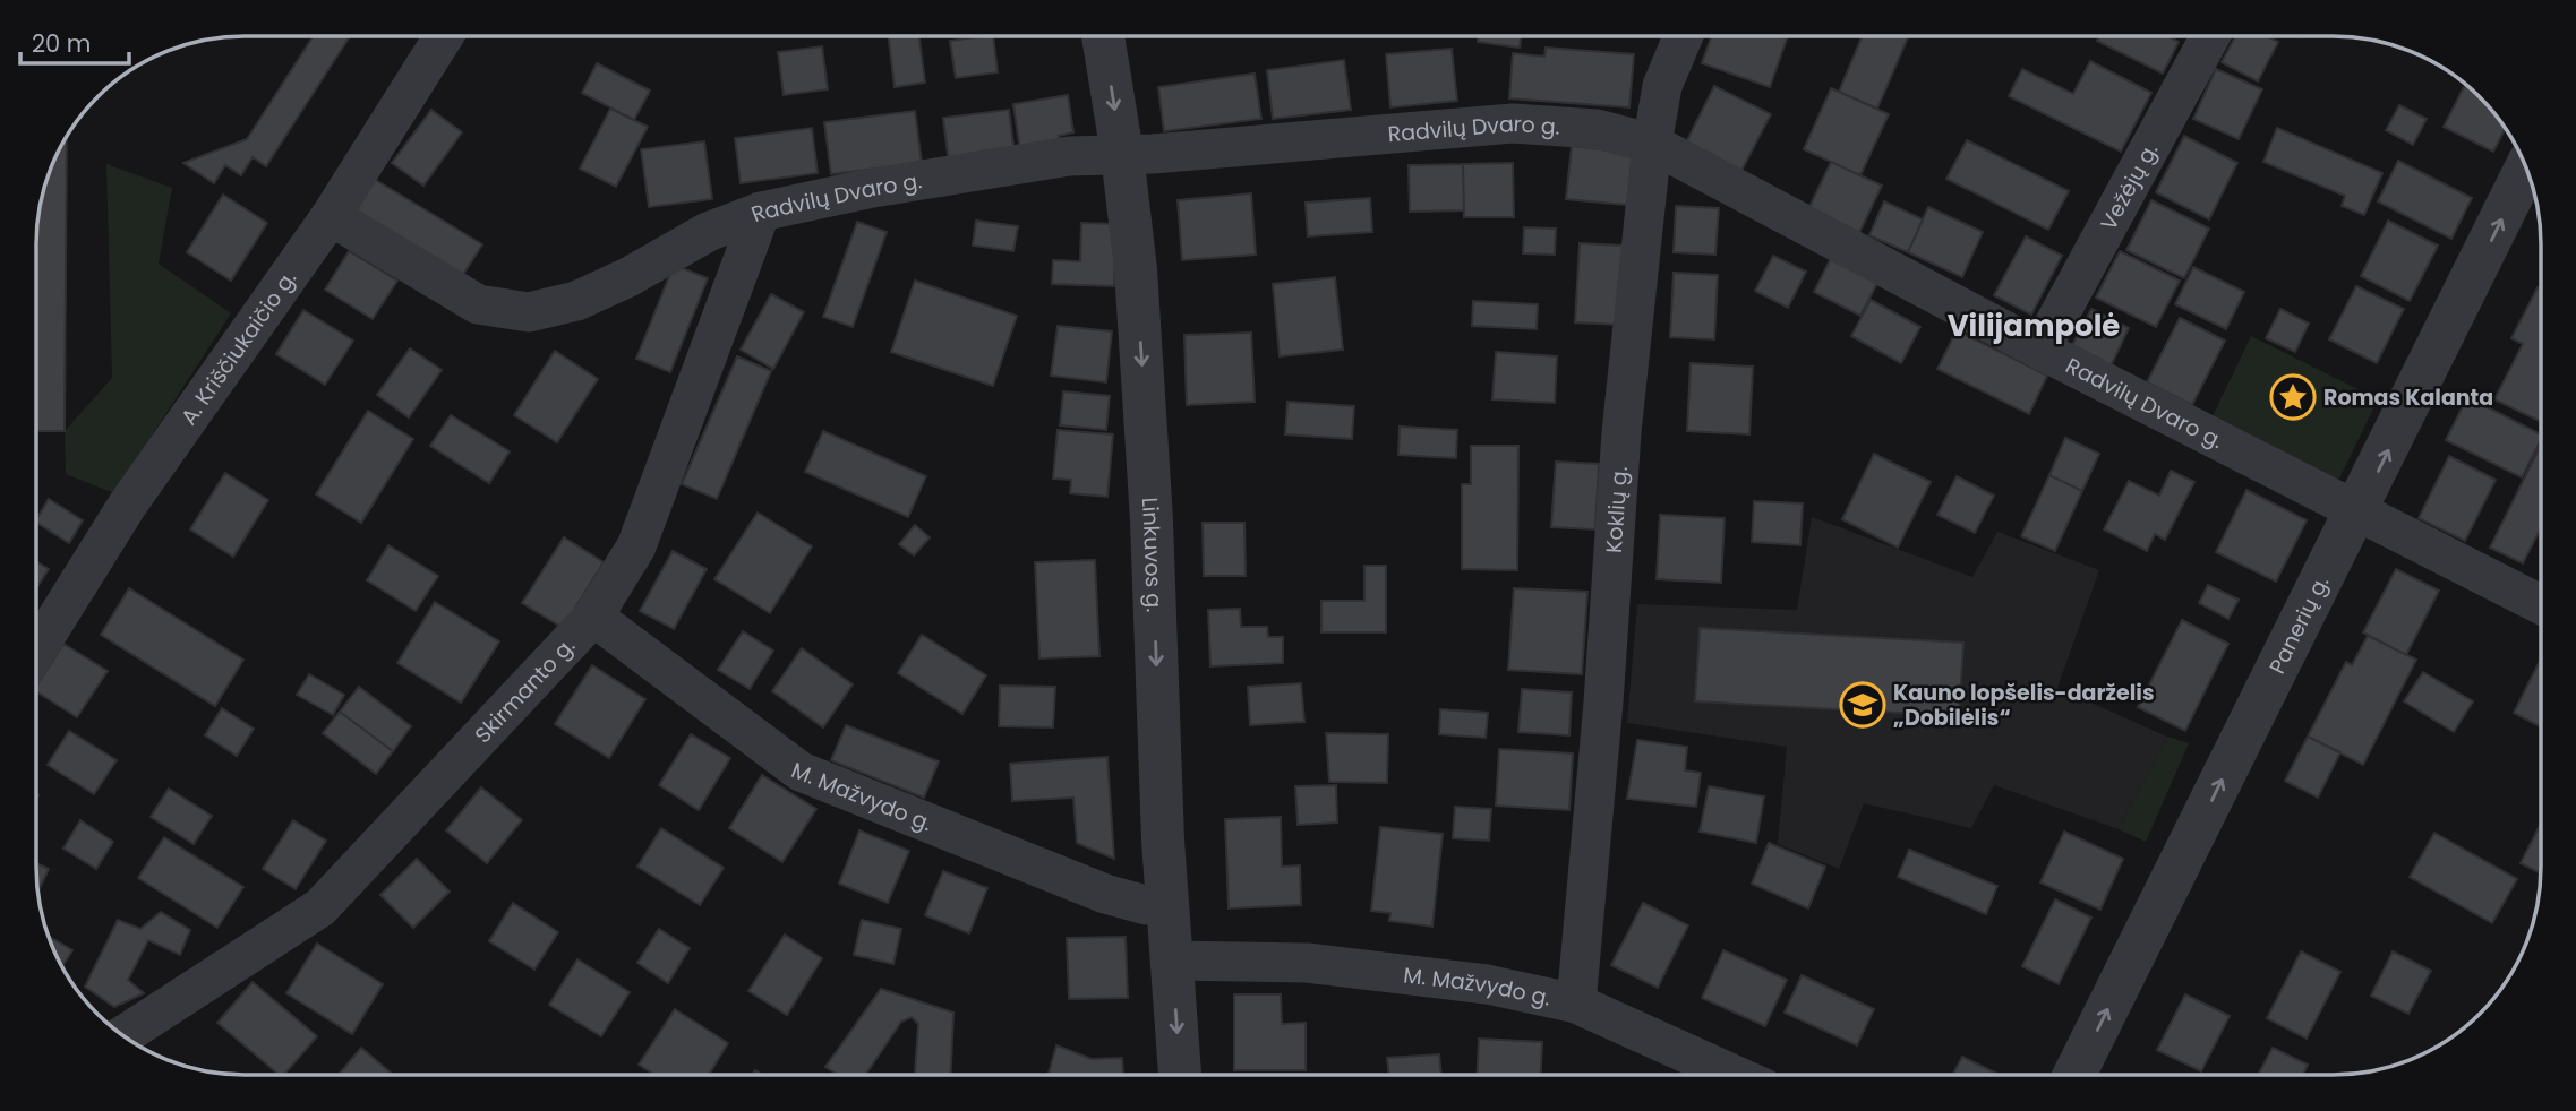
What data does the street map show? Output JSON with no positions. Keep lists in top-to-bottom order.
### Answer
{
  "streets": {
    "street": [
      "Radvilų Dvaro g.",
      "Vežėjų g.",
      "A. Kriščiukaičio g.",
      "Koklių g.",
      "Linkuvos g.",
      "Panerių g.",
      "Skirmanto g.",
      "M. Mažvydo g."
    ]
  },
  "crossings": [
    ["Radvilų Dvaro g.", "Vežėjų g."],
    ["Radvilų Dvaro g.", "A. Kriščiukaičio g."],
    ["Radvilų Dvaro g.", "Koklių g."],
    ["Radvilų Dvaro g.", "Linkuvos g."],
    ["Radvilų Dvaro g.", "Panerių g."],
    ["Radvilų Dvaro g.", "Skirmanto g."],
    ["Koklių g.", "M. Mažvydo g."],
    ["Linkuvos g.", "M. Mažvydo g."],
    ["Skirmanto g.", "M. Mažvydo g."]
  ],
  "one_way": ["Linkuvos g.", "Panerių g."],
  "districts": ["Vilijampolė"],
  "places": {
    "place": ["Romas Kalanta"],
    "school or university": ["Kauno lopšelis-darželis „Dobilėlis“"]
  },
  "scale_bar": "20 m"
}
